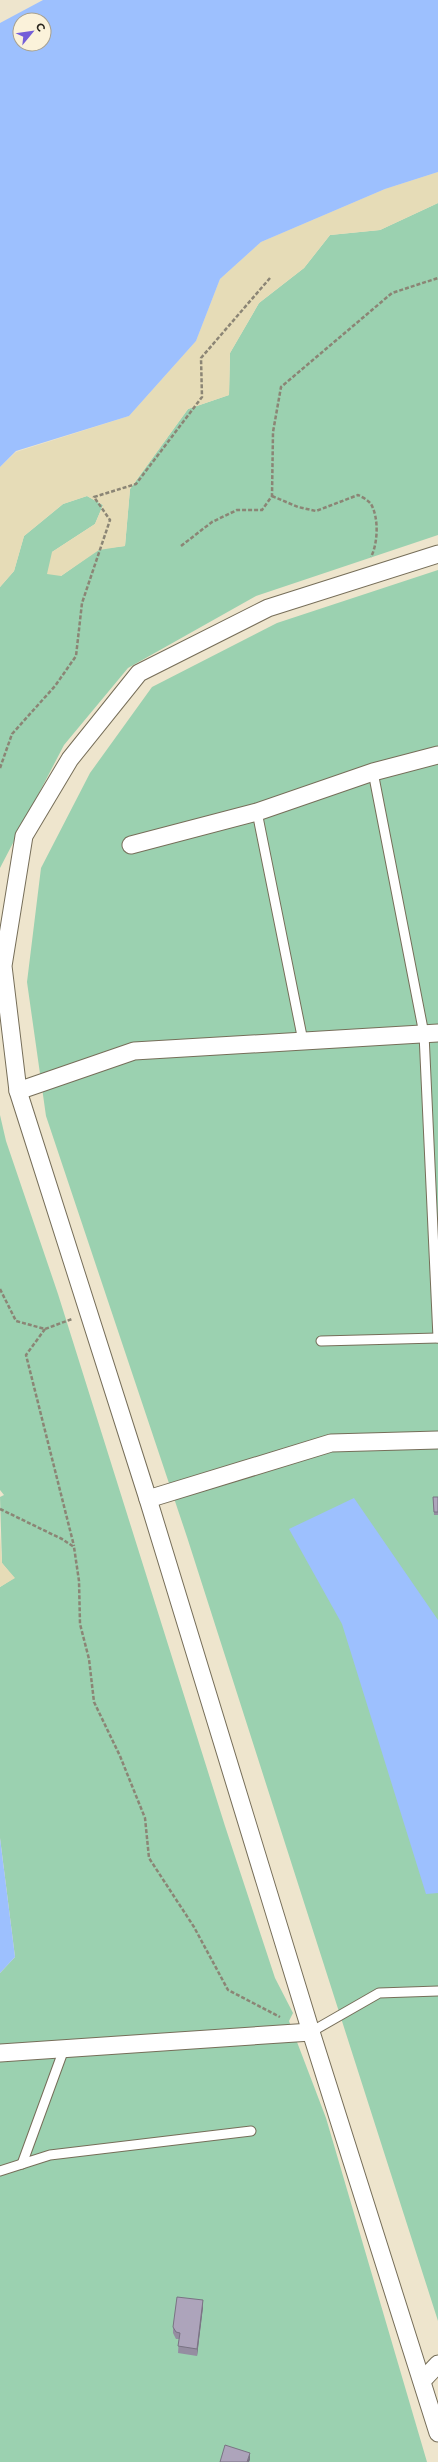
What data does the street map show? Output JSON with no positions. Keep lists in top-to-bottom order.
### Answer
{
  "north": "top right"
}
